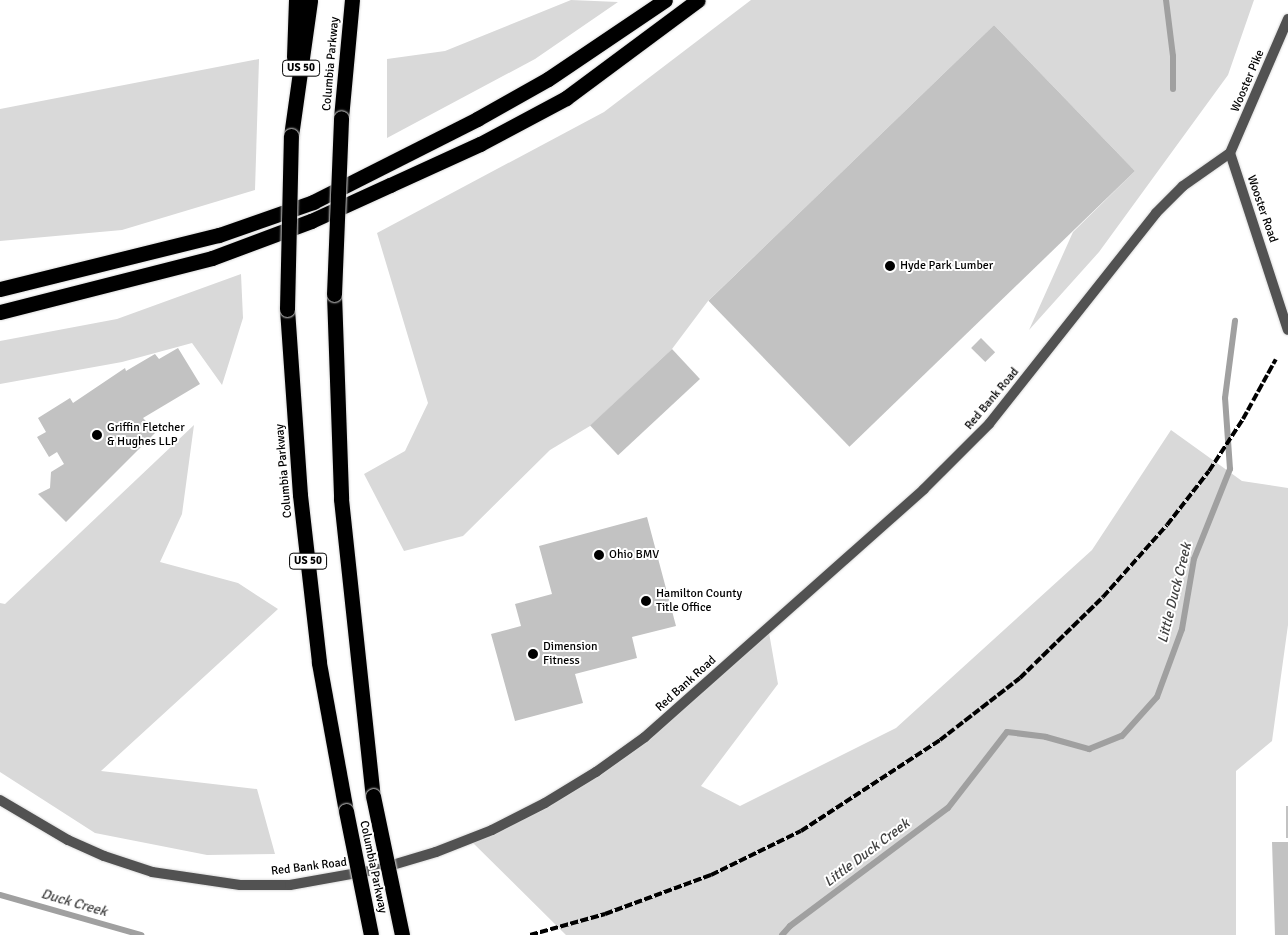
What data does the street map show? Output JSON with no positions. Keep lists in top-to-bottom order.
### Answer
{
  "streets": {
    "highway": ["Columbia Parkway", "US 50"],
    "street": ["Wooster Pike", "Wooster Road", "Red Bank Road"]
  },
  "crossings": [
    ["Wooster Pike", "Wooster Road"],
    ["Wooster Pike", "Red Bank Road"],
    ["Wooster Road", "Red Bank Road"]
  ],
  "water": ["Little Duck Creek", "Duck Creek"],
  "places": [
    "Hyde Park Lumber",
    "Griffin Fletcher & Hughes LLP",
    "Ohio BMV",
    "Hamilton County Title Office",
    "Dimension Fitness"
  ]
}
